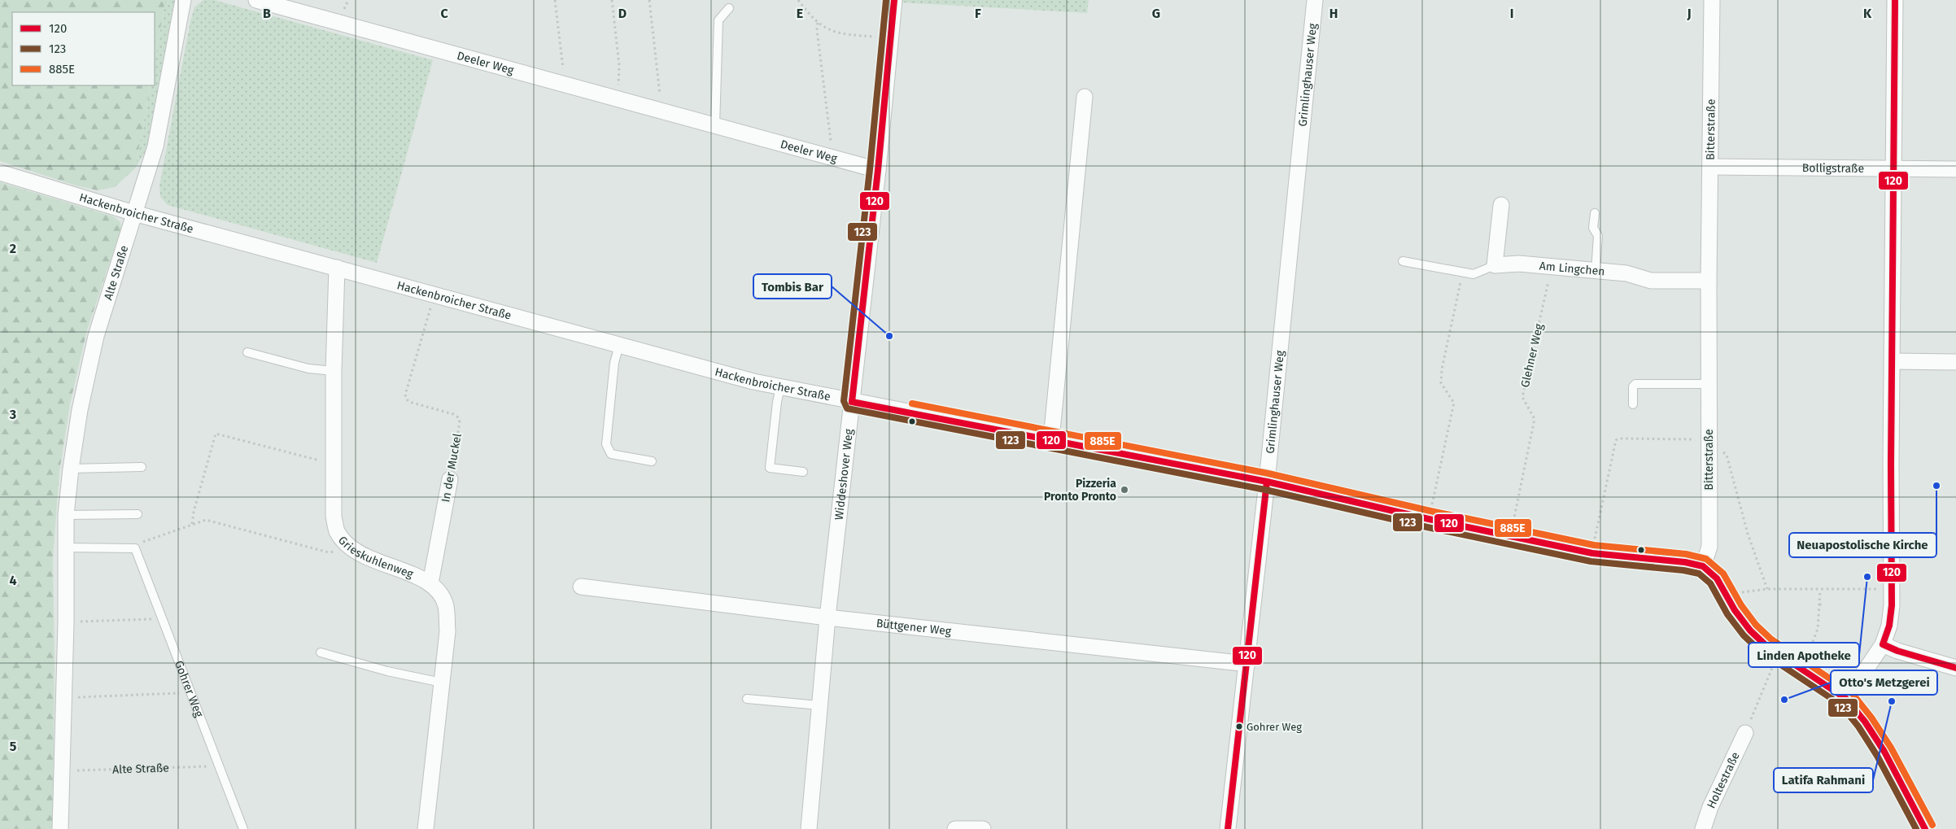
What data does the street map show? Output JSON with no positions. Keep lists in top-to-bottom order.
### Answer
{
  "streets": {
    "street": [
      "Deeler Weg",
      "Grimlinghauser Weg",
      "Bitterstraße",
      "Bolligstraße",
      "Hackenbroicher Straße",
      "Am Lingchen",
      "Alte Straße",
      "In der Muckel",
      "Widdeshover Weg",
      "Grieskuhlenweg",
      "Büttgener Weg",
      "Holtestraße"
    ],
    "lane": ["Gohrer Weg"],
    "path": ["Glehner Weg"]
  },
  "crossings": [
    ["Deeler Weg", "Widdeshover Weg"],
    ["Grimlinghauser Weg", "Hackenbroicher Straße"],
    ["Grimlinghauser Weg", "Büttgener Weg"],
    ["Bitterstraße", "Bolligstraße"],
    ["Bitterstraße", "Hackenbroicher Straße"],
    ["Bitterstraße", "Am Lingchen"],
    ["Hackenbroicher Straße", "Alte Straße"],
    ["Hackenbroicher Straße", "Glehner Weg"],
    ["Hackenbroicher Straße", "In der Muckel"],
    ["Hackenbroicher Straße", "Widdeshover Weg"],
    ["Hackenbroicher Straße", "Grieskuhlenweg"],
    ["Am Lingchen", "Glehner Weg"],
    ["Alte Straße", "Gohrer Weg"],
    ["In der Muckel", "Grieskuhlenweg"],
    ["Widdeshover Weg", "Büttgener Weg"]
  ],
  "places": [
    "Tombis Bar",
    "Neuapostolische Kirche",
    "Pizzeria Pronto Pronto",
    "Linden Apotheke",
    "Otto's Metzgerei",
    "Latifa Rahmani",
    "Gohrer Weg"
  ],
  "lines": ["transit line 120", "transit line 123", "transit line 885E"],
  "legend": ["120", "123", "885E"],
  "grid": {
    "columns": [
      "B",
      "C",
      "D",
      "E",
      "F",
      "G",
      "H",
      "I",
      "J",
      "K"
    ],
    "rows": [
      "2",
      "3",
      "4",
      "5"
    ]
  }
}
